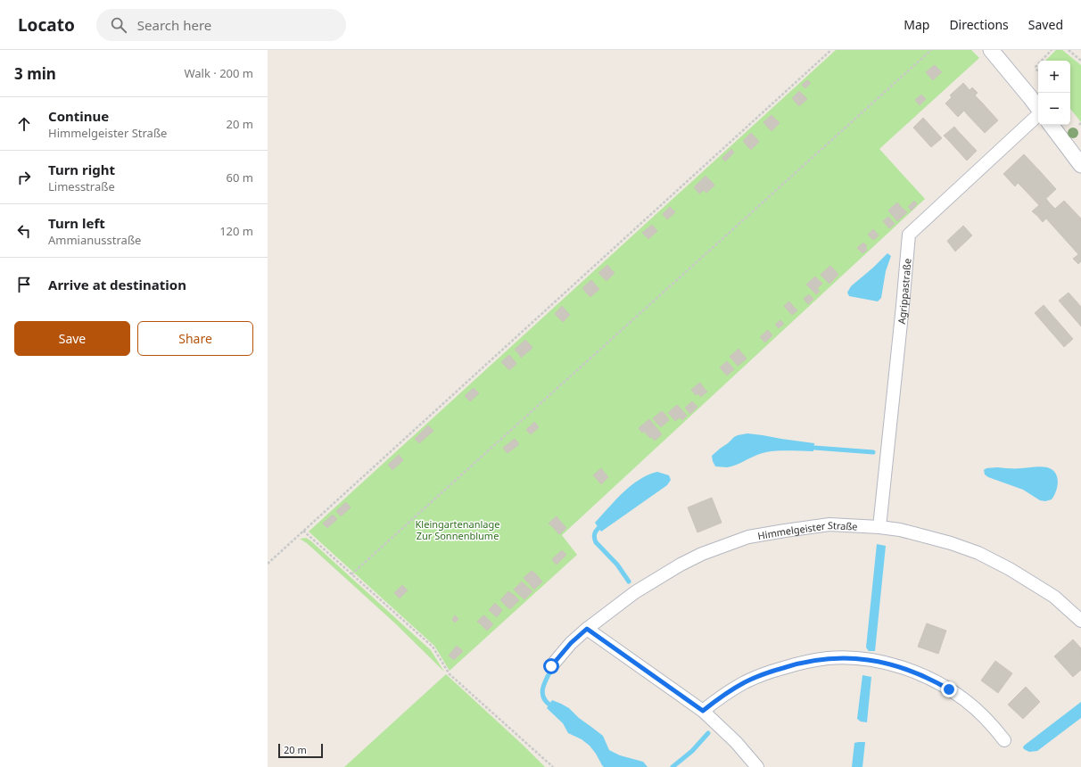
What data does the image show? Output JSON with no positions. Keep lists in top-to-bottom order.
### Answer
{
  "streets": {
    "street": ["Agrippastraße", "Himmelgeister Straße"]
  },
  "crossings": [
    ["Agrippastraße", "Himmelgeister Straße"]
  ],
  "parks": ["Kleingartenanlage Zur Sonnenblume"],
  "scale_bar": "20 m",
  "page": {
    "header": "Locato",
    "search": "Search here",
    "nav": ["Map", "Directions", "Saved"],
    "heading": ["3 min", "Walk · 200 m"],
    "map_buttons": ["+", "−"],
    "list": [
      ["Continue", "Himmelgeister Straße", "20 m"],
      ["Turn right", "Limesstraße", "60 m"],
      ["Turn left", "Ammianusstraße", "120 m"],
      "Arrive at destination"
    ],
    "buttons": ["Save", "Share"],
    "scale": "20 m"
  }
}
